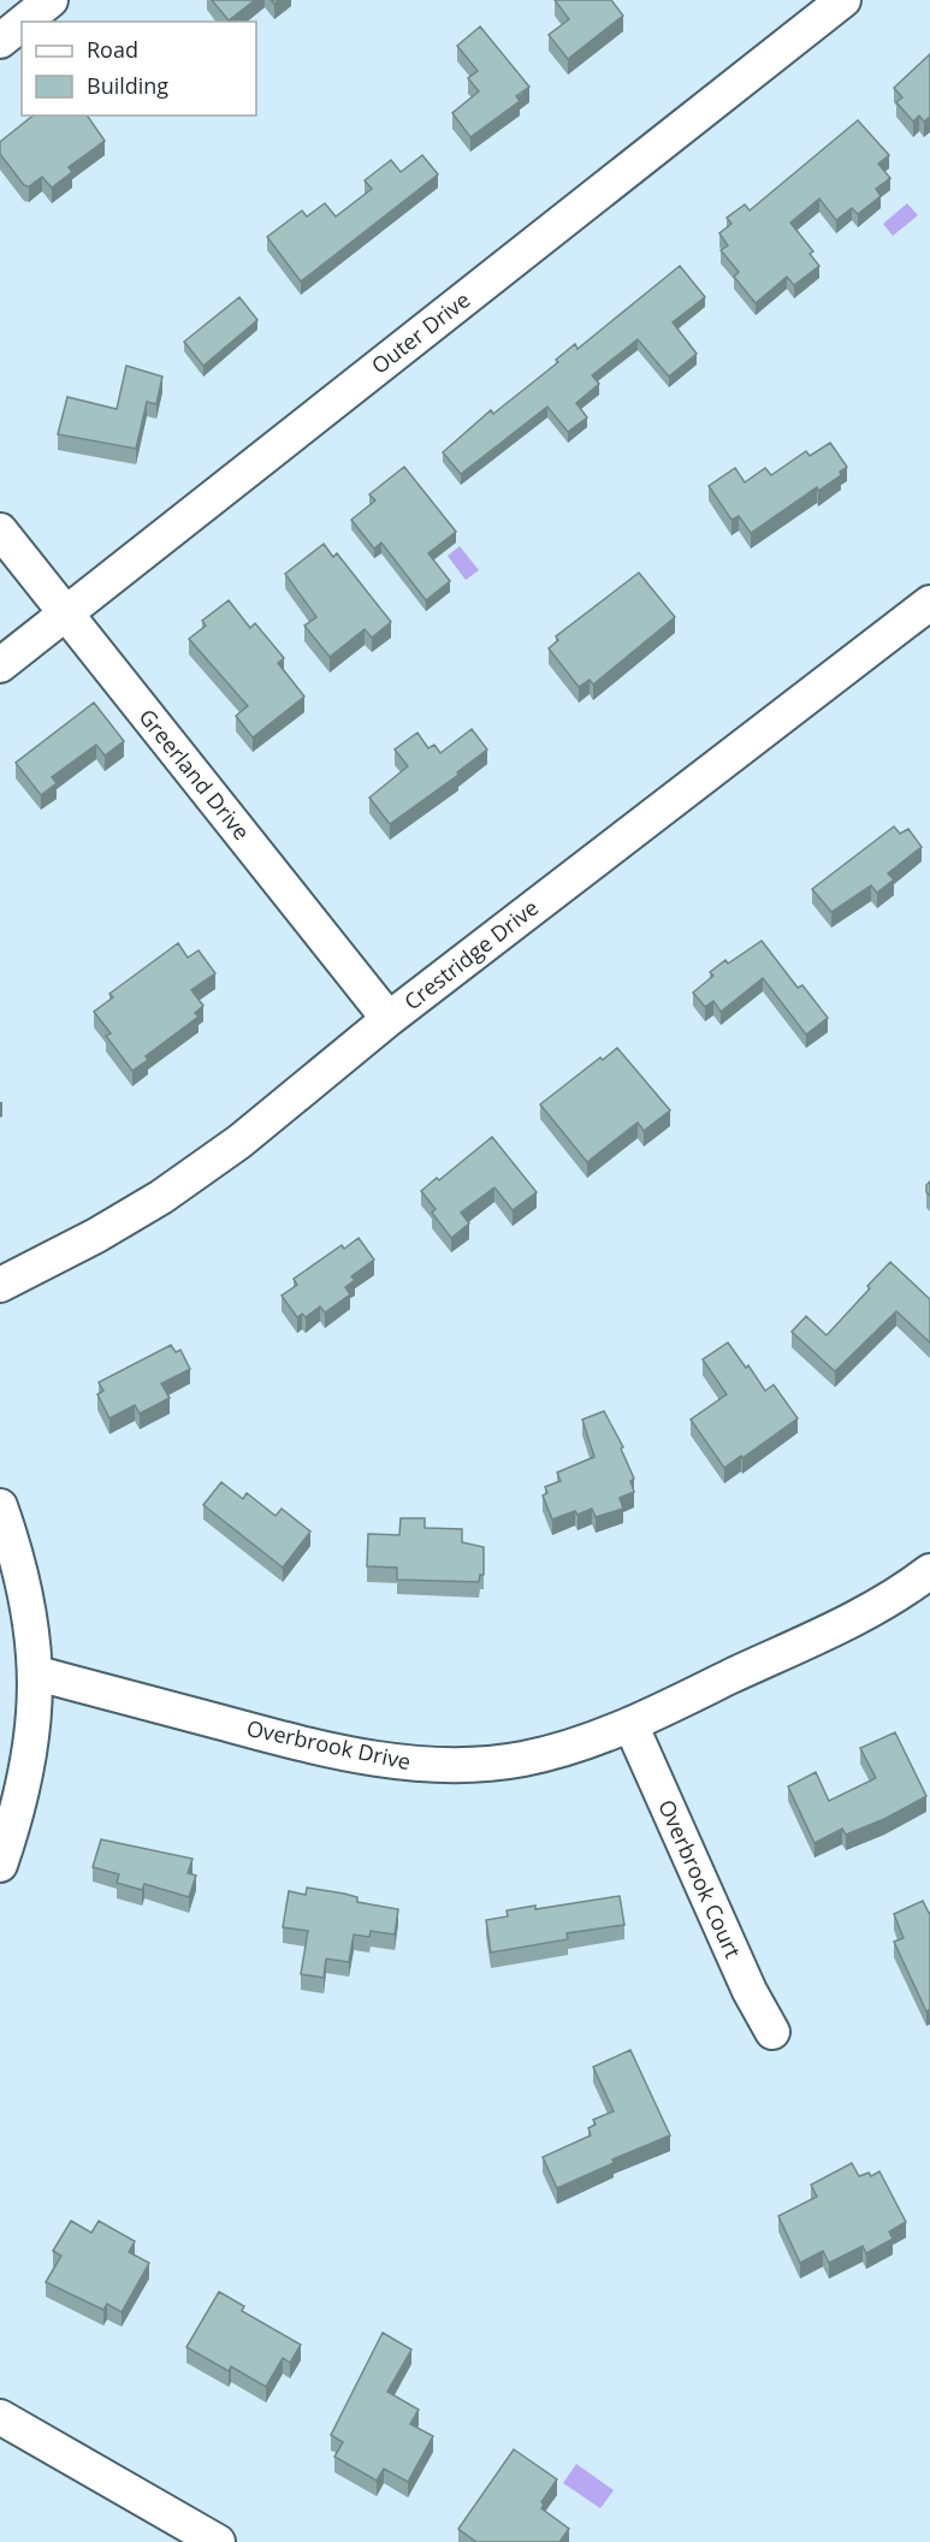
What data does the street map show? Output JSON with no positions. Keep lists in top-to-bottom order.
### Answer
{
  "streets": {
    "street": [
      "Outer Drive",
      "Greerland Drive",
      "Crestridge Drive",
      "Overbrook Drive",
      "Overbrook Court"
    ]
  },
  "crossings": [
    ["Outer Drive", "Greerland Drive"],
    ["Greerland Drive", "Crestridge Drive"],
    ["Overbrook Drive", "Overbrook Court"]
  ],
  "legend": ["Road", "Building"]
}
